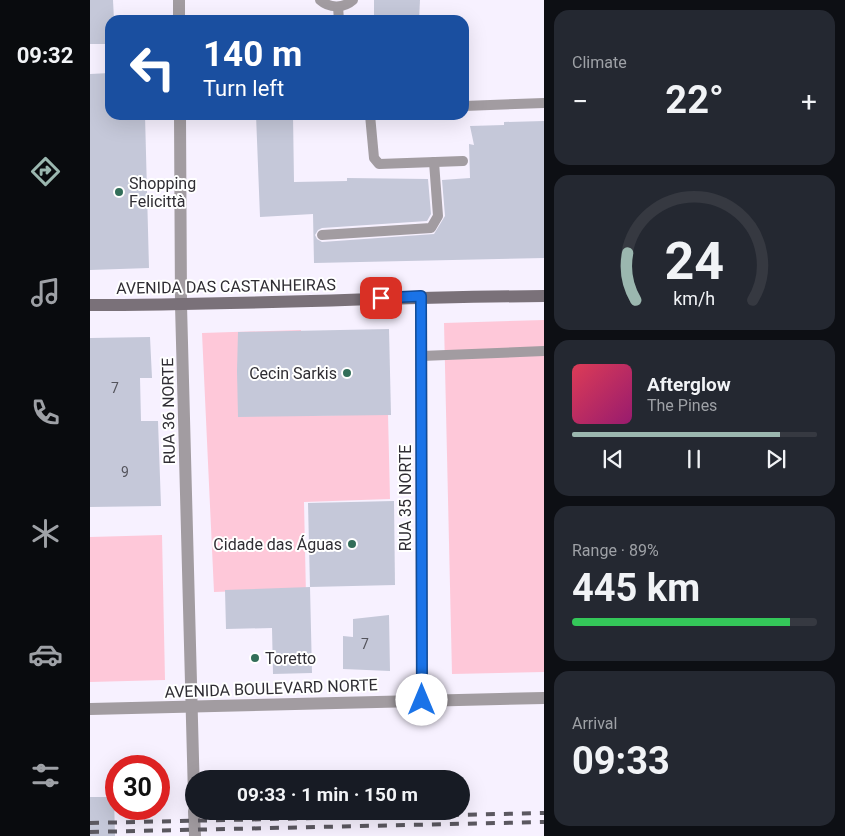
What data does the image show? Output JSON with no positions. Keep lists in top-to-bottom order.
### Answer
{
  "streets": {
    "main road": ["AVENIDA DAS CASTANHEIRAS"],
    "street": ["RUA 36 NORTE", "RUA 35 NORTE", "AVENIDA BOULEVARD NORTE"]
  },
  "crossings": [
    ["AVENIDA DAS CASTANHEIRAS", "RUA 36 NORTE"],
    ["AVENIDA DAS CASTANHEIRAS", "RUA 35 NORTE"],
    ["RUA 36 NORTE", "AVENIDA BOULEVARD NORTE"],
    ["RUA 35 NORTE", "AVENIDA BOULEVARD NORTE"]
  ],
  "places": [
    "Shopping Felicittà",
    "Cecin Sarkis",
    "Cidade das Águas",
    "Toretto"
  ],
  "house_numbers": ["7", "9", "7"],
  "page": {
    "tabs": "09:32",
    "tile": [
      "Climate",
      ["Range · 89%", "445 km"],
      ["Arrival", "09:33"]
    ],
    "turn": ["140 m", "Turn left"],
    "heat": ["−", "22°", "+"],
    "song": ["Afterglow", "The Pines"],
    "limit": "30",
    "trip": "09:33 · 1 min · 150 m",
    "gauge": ["24", "km/h"]
  }
}
